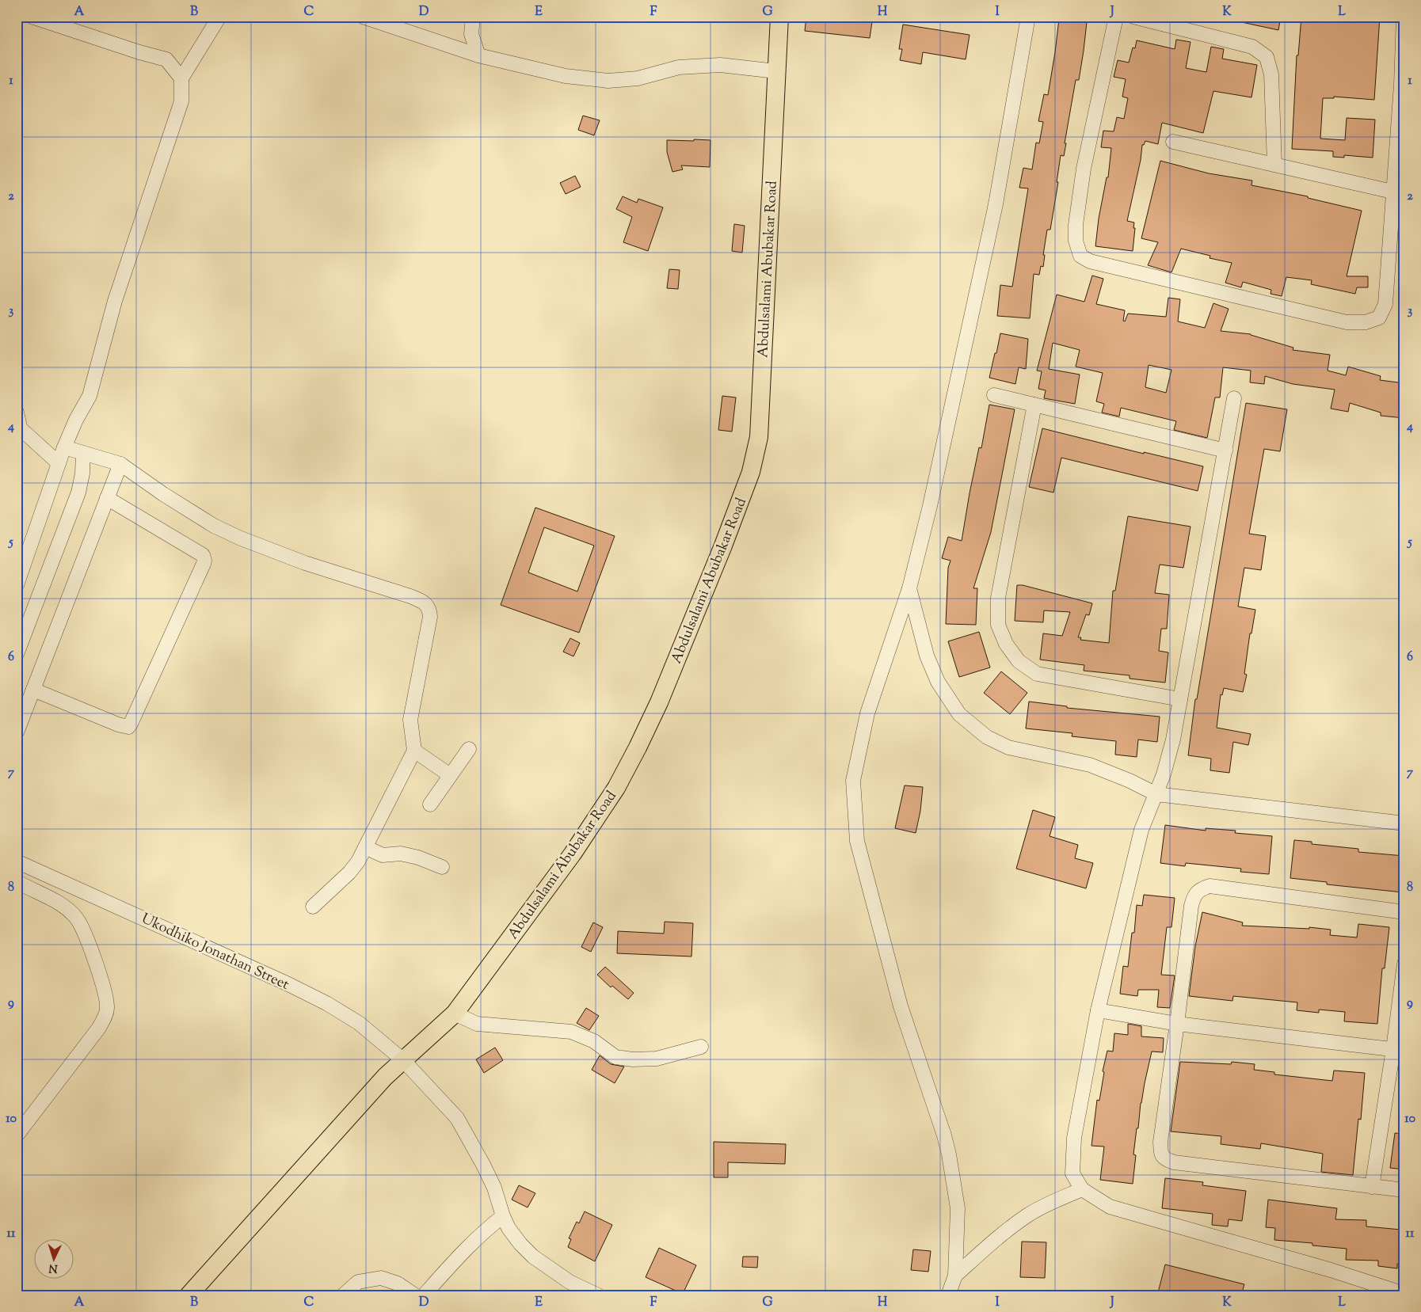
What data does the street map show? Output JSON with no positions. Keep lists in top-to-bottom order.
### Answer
{
  "streets": {
    "main road": ["Abdulsalami Abubakar Road"],
    "street": ["Ukodhiko Jonathan Street"]
  },
  "crossings": [
    ["Abdulsalami Abubakar Road", "Ukodhiko Jonathan Street"]
  ],
  "north": "bottom",
  "grid": {
    "columns": [
      "A",
      "B",
      "C",
      "D",
      "E",
      "F",
      "G",
      "H",
      "I",
      "J",
      "K",
      "L"
    ],
    "rows": [
      "1",
      "2",
      "3",
      "4",
      "5",
      "6",
      "7",
      "8",
      "9",
      "10",
      "11"
    ]
  }
}
